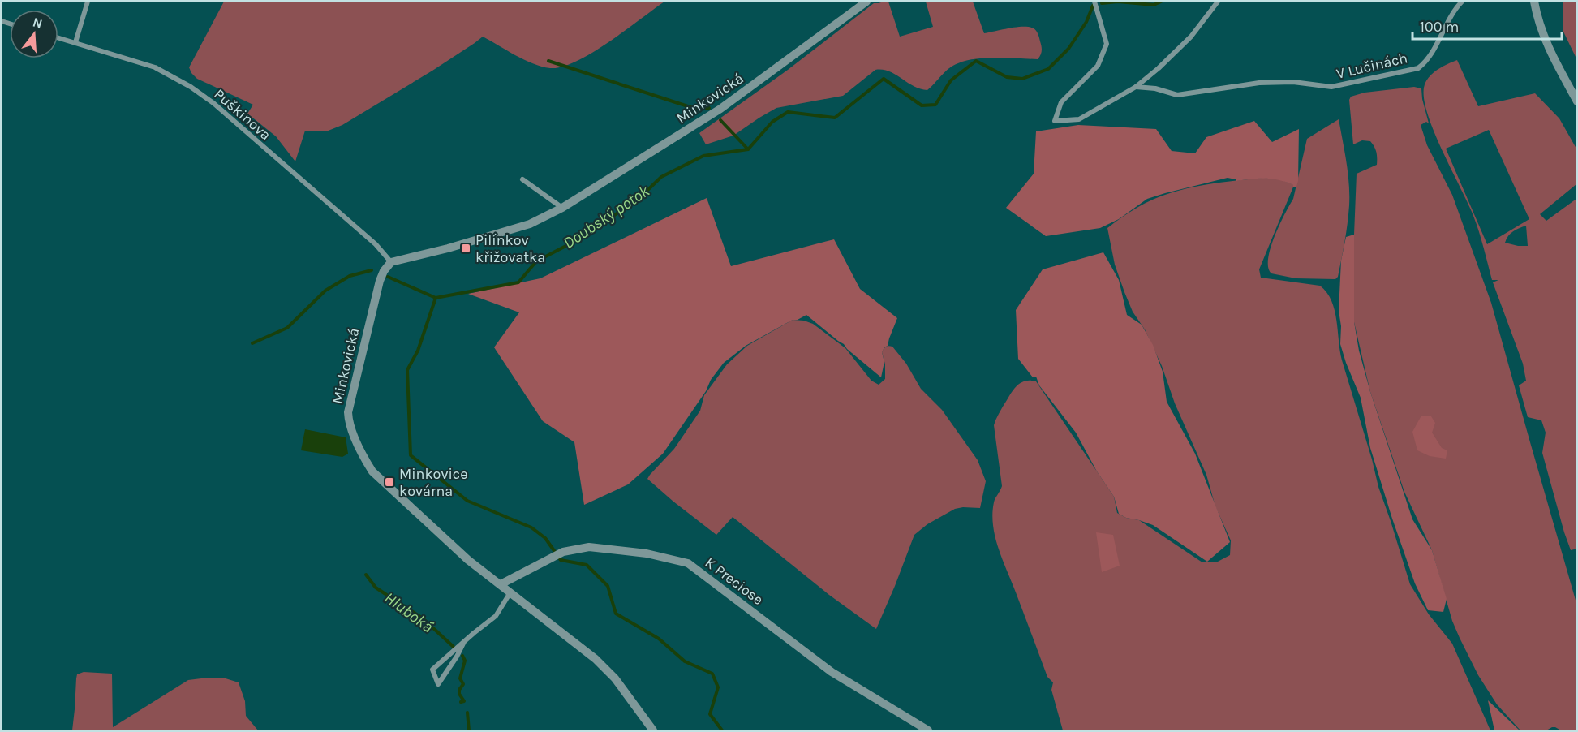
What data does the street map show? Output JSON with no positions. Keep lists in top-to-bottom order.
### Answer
{
  "streets": {
    "street": [
      "V Lučinách",
      "Minkovická",
      "Puškinova",
      "K Preciose"
    ]
  },
  "crossings": [
    ["Minkovická", "Puškinova"],
    ["Minkovická", "K Preciose"]
  ],
  "water": ["Doubský potok", "Hluboká"],
  "places": {
    "transit": ["Pilínkov křižovatka", "Minkovice kovárna"]
  },
  "scale_bar": "100 m",
  "north": "top"
}
